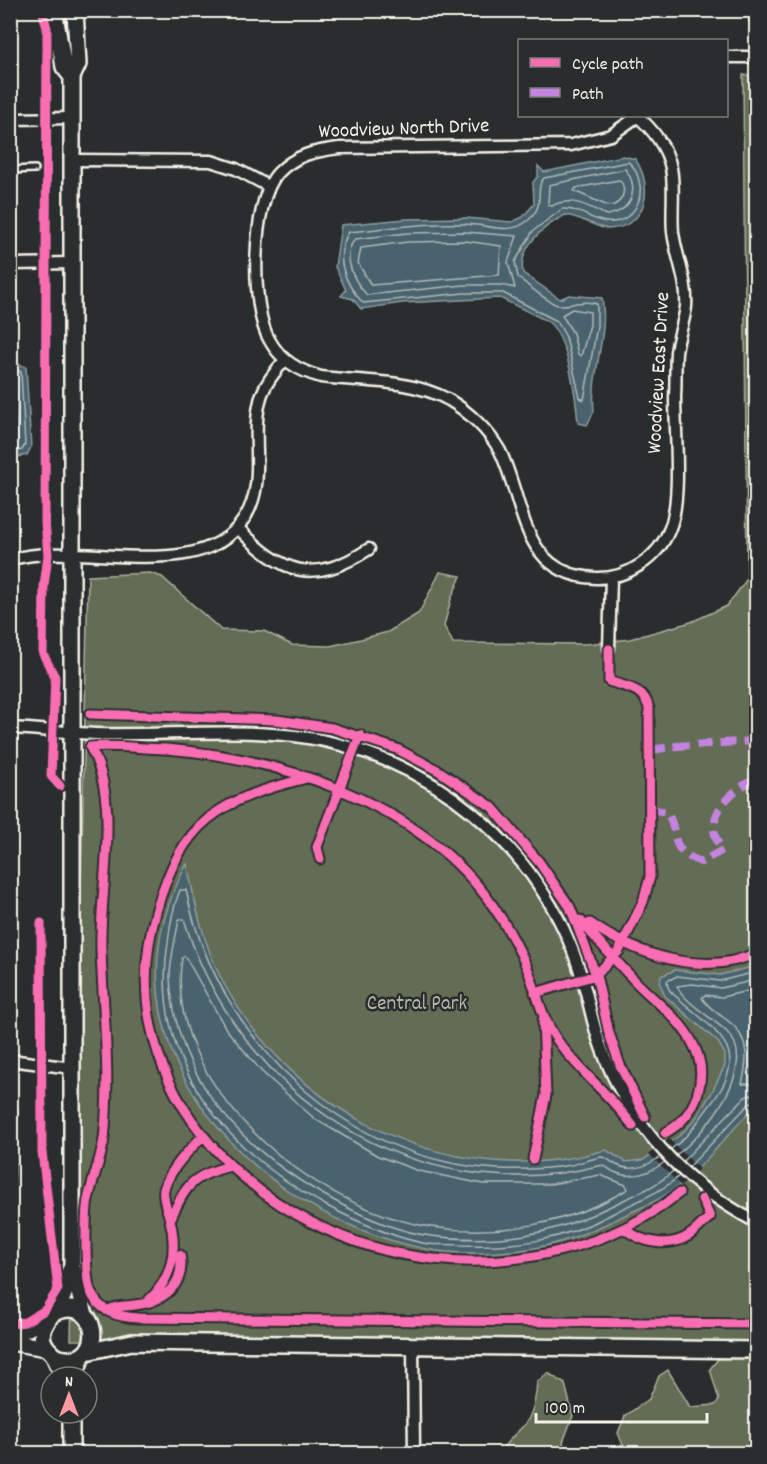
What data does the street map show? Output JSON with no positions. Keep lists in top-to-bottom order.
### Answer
{
  "streets": {
    "street": ["Woodview North Drive", "Woodview East Drive"]
  },
  "parks": ["Central Park"],
  "legend": ["Cycle path", "Path"],
  "scale_bar": "100 m",
  "north": "top"
}
